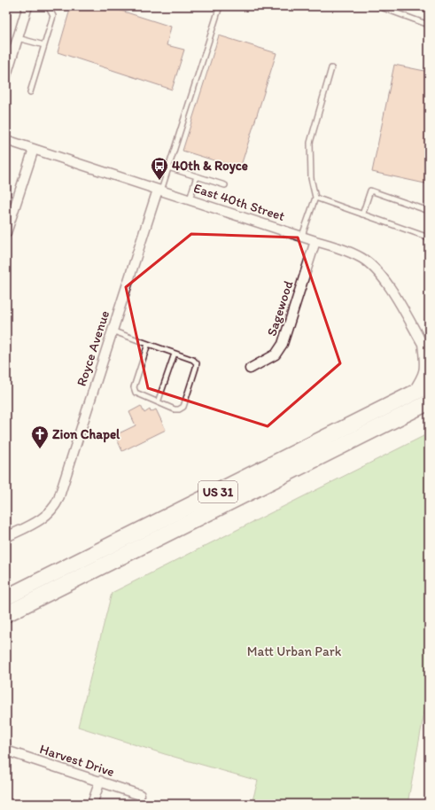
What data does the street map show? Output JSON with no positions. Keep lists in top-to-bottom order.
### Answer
{
  "streets": {
    "highway": ["US 31"],
    "street": [
      "East 40th Street",
      "Sagewood",
      "Royce Avenue",
      "Harvest Drive"
    ]
  },
  "crossings": [
    ["East 40th Street", "Sagewood"],
    ["East 40th Street", "Royce Avenue"]
  ],
  "parks": ["Matt Urban Park"],
  "places": {
    "bus stop": ["40th & Royce"],
    "church": ["Zion Chapel"]
  }
}
